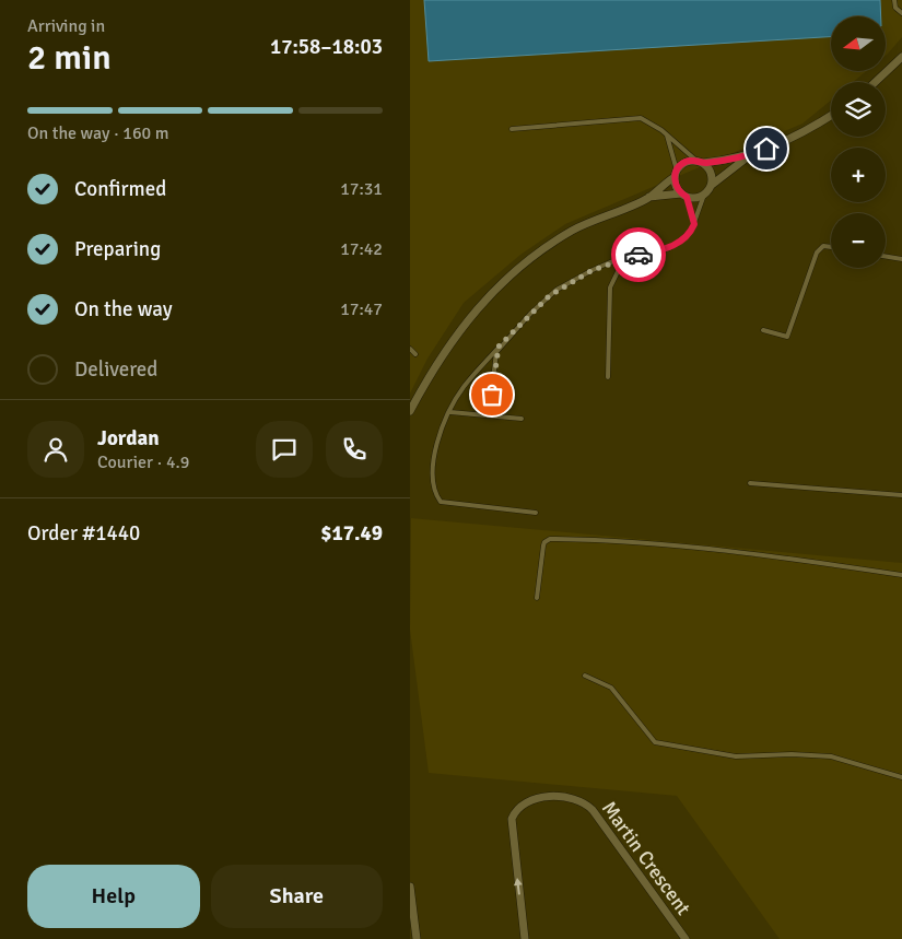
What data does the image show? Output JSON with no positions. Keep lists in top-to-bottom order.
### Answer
{
  "streets": {
    "street": ["Martin Crescent"]
  },
  "north": "left",
  "page": {
    "heading": ["2 min", "Arriving in", "17:58–18:03"],
    "panel": [
      "Jordan",
      "Courier · 4.9",
      "Order #1440",
      "$17.49"
    ],
    "map_buttons": ["+", "−"],
    "bar": "On the way · 160 m",
    "list": [
      ["Confirmed", "17:31"],
      ["Preparing", "17:42"],
      ["On the way", "17:47"],
      "Delivered"
    ],
    "buttons": ["Help", "Share"]
  }
}
